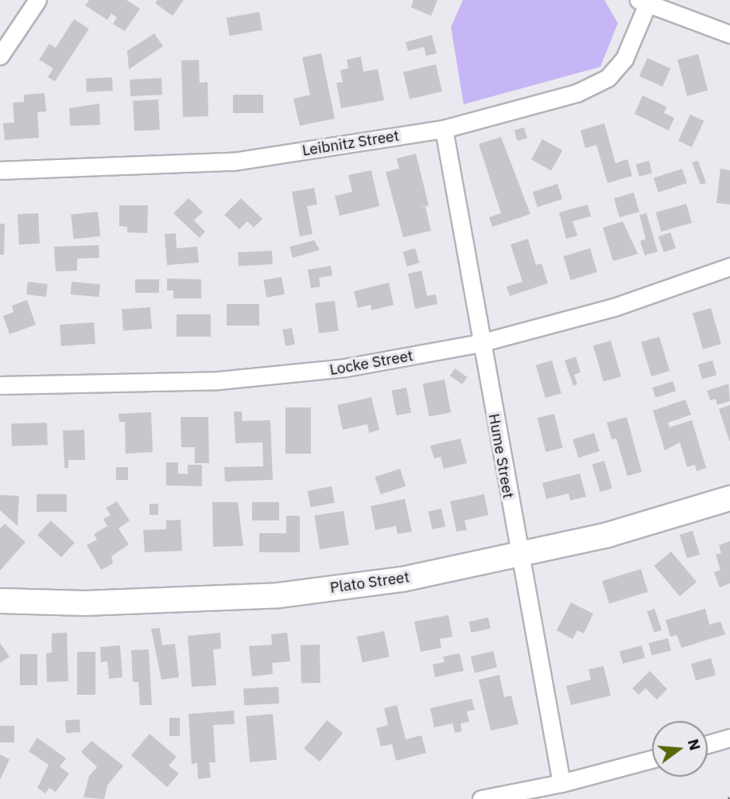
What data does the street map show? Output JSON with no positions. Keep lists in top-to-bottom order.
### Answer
{
  "streets": {
    "street": [
      "Leibnitz Street",
      "Locke Street",
      "Hume Street",
      "Plato Street"
    ]
  },
  "crossings": [
    ["Leibnitz Street", "Hume Street"],
    ["Locke Street", "Hume Street"],
    ["Hume Street", "Plato Street"]
  ],
  "north": "right"
}
